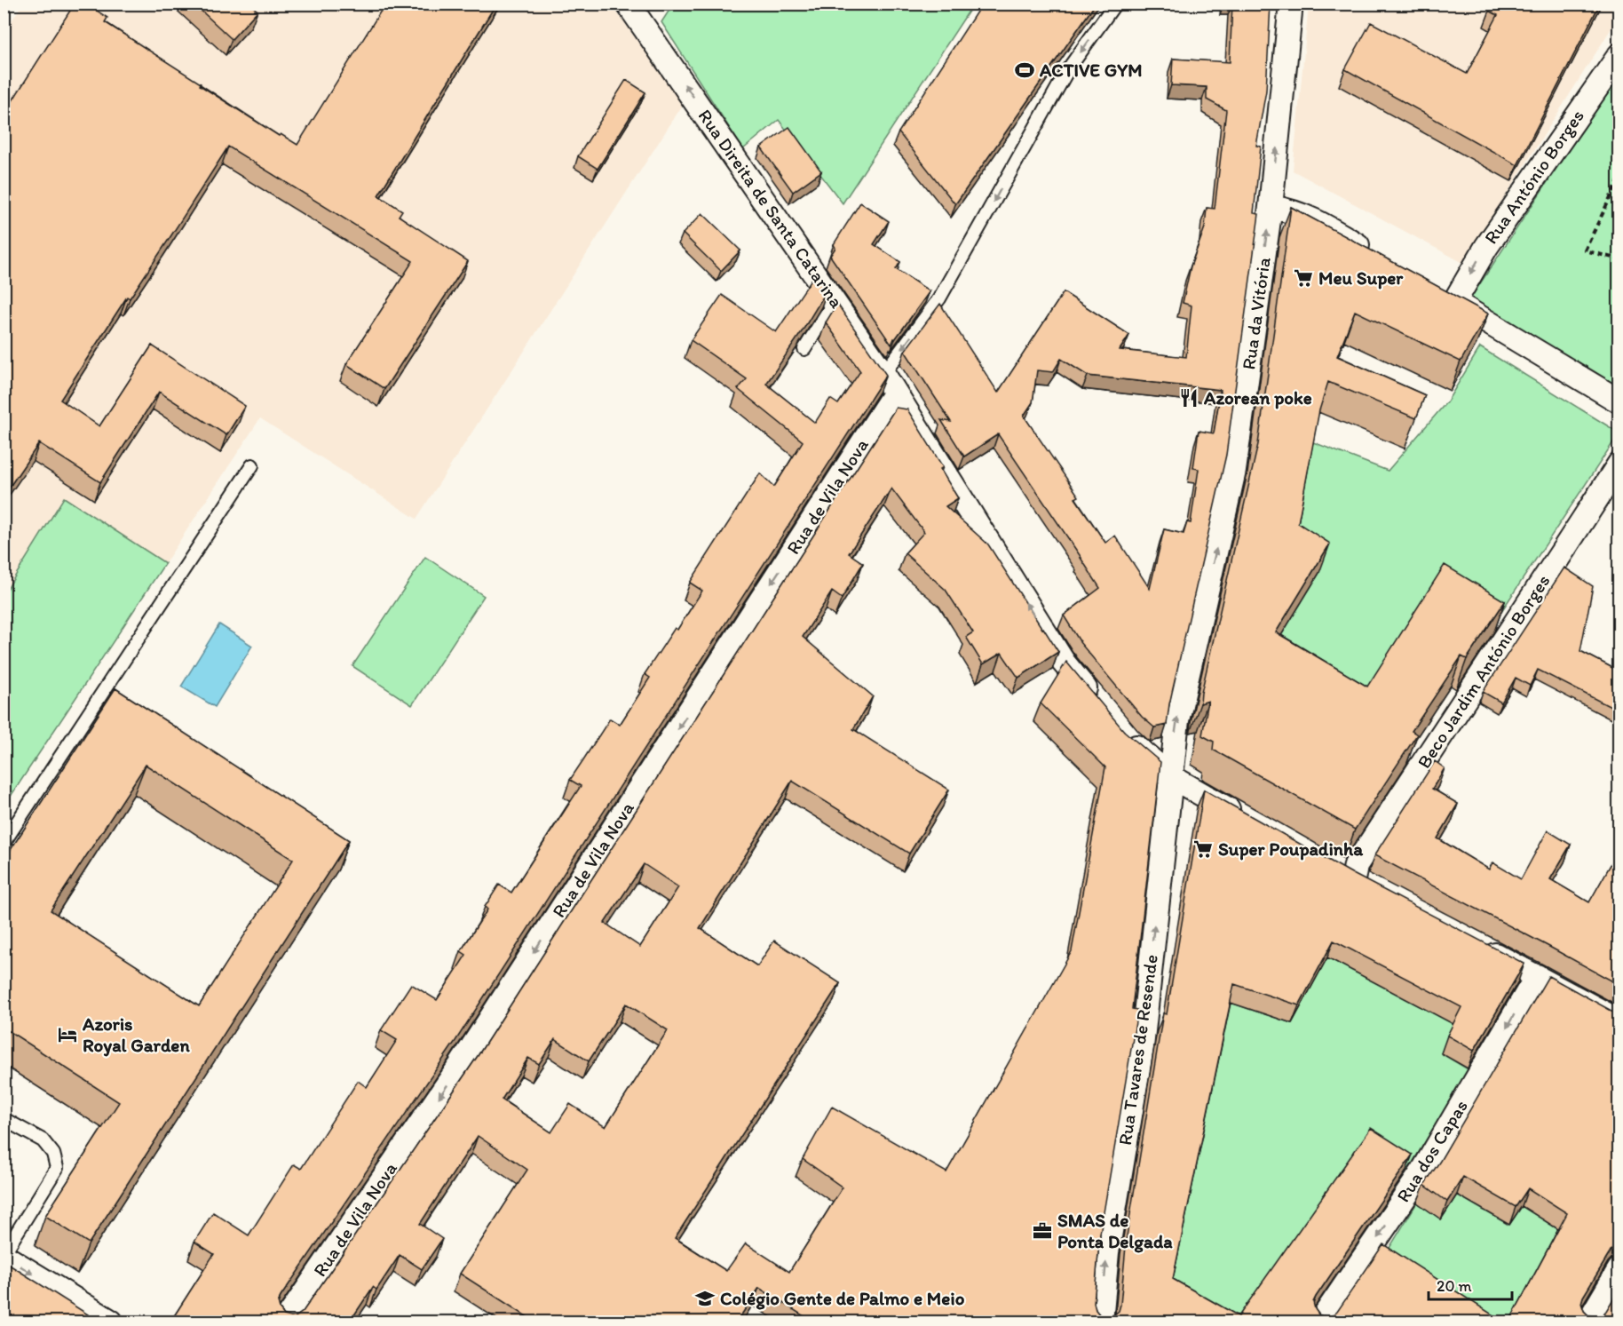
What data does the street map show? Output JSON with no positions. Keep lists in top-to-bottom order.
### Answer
{
  "streets": {
    "street": [
      "Rua António Borges",
      "Rua Direita de Santa Catarina",
      "Rua da Vitória",
      "Rua de Vila Nova",
      "Beco Jardim António Borges",
      "Rua Tavares de Resende",
      "Rua dos Capas"
    ]
  },
  "crossings": [
    ["Rua Direita de Santa Catarina", "Rua de Vila Nova"],
    ["Rua da Vitória", "Rua Tavares de Resende"]
  ],
  "one_way": [
    "Rua Direita de Santa Catarina",
    "Rua da Vitória",
    "Rua de Vila Nova",
    "Rua Tavares de Resende",
    "Rua dos Capas"
  ],
  "places": {
    "sports": ["ACTIVE GYM"],
    "supermarket": ["Meu Super", "Super Poupadinha"],
    "restaurant": ["Azorean poke"],
    "hotel": ["Azoris Royal Garden"],
    "office": ["SMAS de Ponta Delgada"],
    "school or university": ["Colégio Gente de Palmo e Meio"]
  },
  "scale_bar": "20 m"
}
